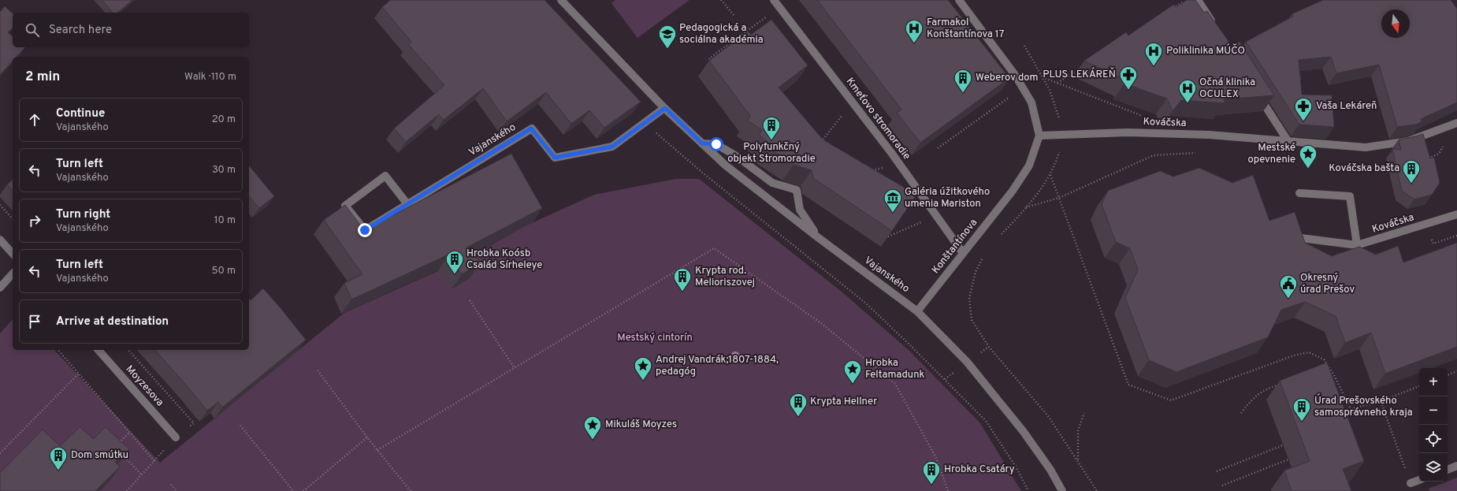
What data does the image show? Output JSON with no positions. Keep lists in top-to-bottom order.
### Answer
{
  "streets": {
    "street": [
      "Kmeťovo stromoradie",
      "Kováčska",
      "Vajanského",
      "Konštantínova",
      "Moyzesova"
    ]
  },
  "crossings": [
    ["Kmeťovo stromoradie", "Konštantínova"],
    ["Kováčska", "Konštantínova"],
    ["Vajanského", "Konštantínova"]
  ],
  "parks": ["Mestský cintorín"],
  "places": {
    "hospital": ["Farmakol Konštantínova 17", "Poliklinika MÚČO", "Očná klinika OCULEX"],
    "school or university": ["Pedagogická a sociálna akadémia"],
    "pharmacy": ["PLUS LEKÁREŇ", "Vaša Lekáreň"],
    "building": [
      "Weberov dom",
      "Polyfunkčný objekt Stromoradie",
      "Kováčska bašta",
      "Hrobka Koósb Család Sírheleye",
      "Krypta rod. Melioriszovej",
      "Krypta Hellner",
      "Úrad Prešovského samosprávneho kraja",
      "Dom smútku",
      "Hrobka Csatáry"
    ],
    "place": [
      "Mestské opevnenie",
      "Andrej Vandrák;1807-1884, pedagóg",
      "Hrobka Feltamadunk",
      "Mikuláš Moyzes"
    ],
    "museum": ["Galéria úžitkového umenia Mariston"],
    "public building": ["Okresný úrad Prešov"]
  },
  "north": "bottom",
  "page": {
    "search": "Search here",
    "heading": ["2 min", "Walk · 110 m"],
    "list": [
      ["Continue", "Vajanského", "20 m"],
      ["Turn left", "Vajanského", "30 m"],
      ["Turn right", "Vajanského", "10 m"],
      ["Turn left", "Vajanského", "50 m"],
      "Arrive at destination"
    ],
    "map_buttons": ["+", "−"]
  }
}
